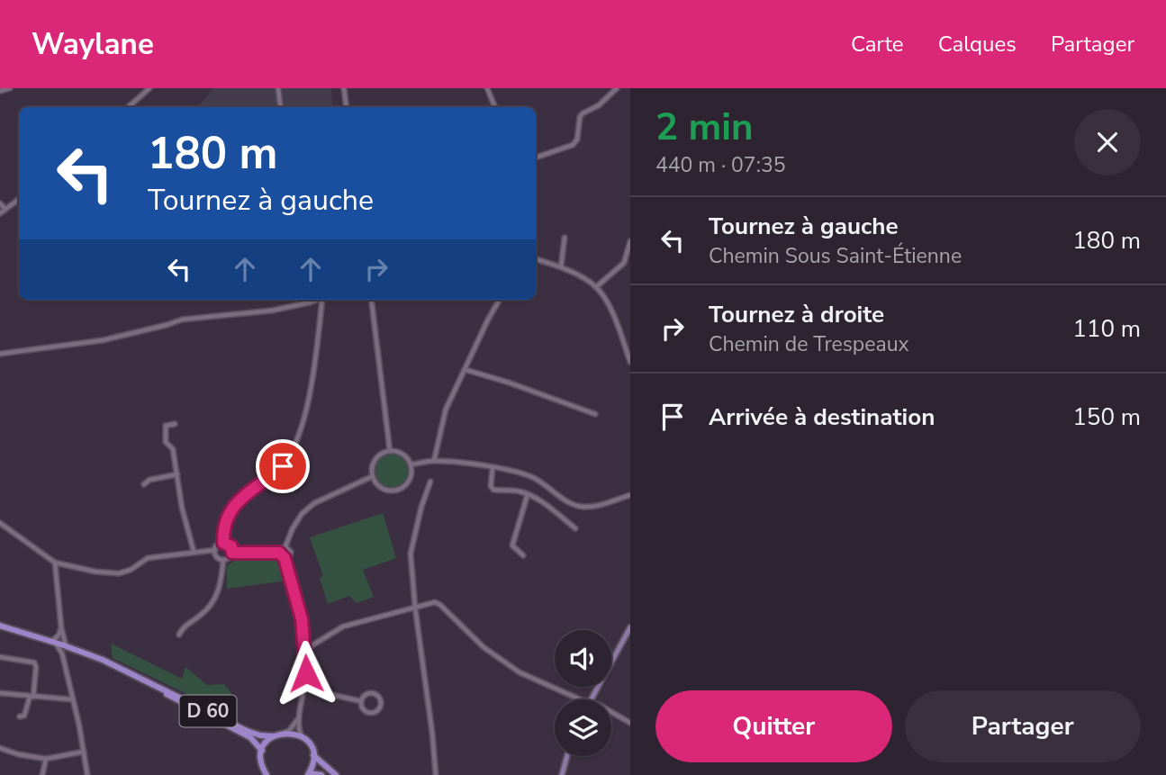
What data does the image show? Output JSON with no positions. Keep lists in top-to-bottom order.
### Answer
{
  "streets": {
    "main road": ["D 60"]
  },
  "page": {
    "header": "Waylane",
    "nav": ["Carte", "Calques", "Partager"],
    "heading": ["2 min", "440 m · 07:35"],
    "turn": ["180 m", "Tournez à gauche"],
    "list": [
      {
        "name": "Tournez à gauche",
        "note": "Chemin Sous Saint-Étienne",
        "value": "180 m"
      },
      {
        "name": "Tournez à droite",
        "note": "Chemin de Trespeaux",
        "value": "110 m"
      },
      {
        "name": "Arrivée à destination",
        "value": "150 m"
      }
    ],
    "buttons": ["Quitter", "Partager"]
  }
}
